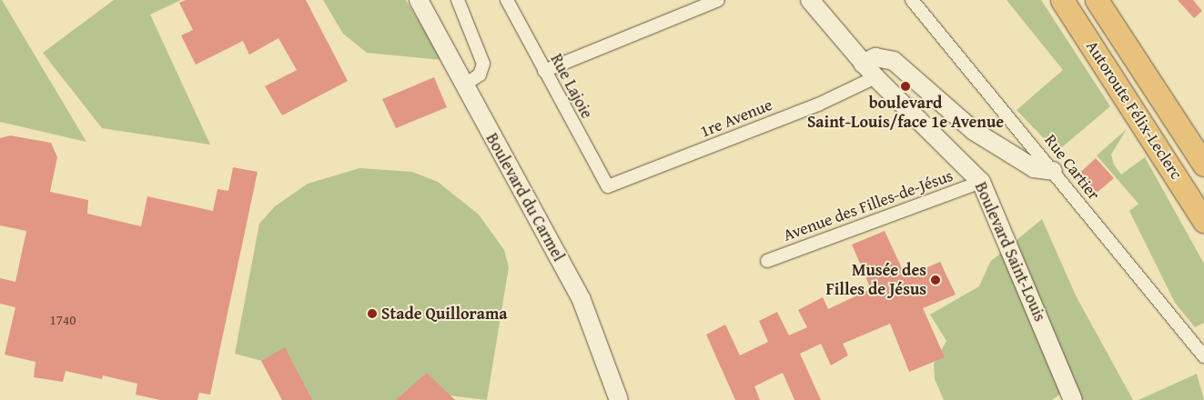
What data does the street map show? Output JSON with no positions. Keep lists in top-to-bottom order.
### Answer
{
  "streets": {
    "highway": ["Autoroute Félix-Leclerc"],
    "street": [
      "Rue Lajoie",
      "1re Avenue",
      "Rue Cartier",
      "Boulevard du Carmel",
      "Avenue des Filles-de-Jésus",
      "Boulevard Saint-Louis"
    ]
  },
  "crossings": [
    ["Rue Lajoie", "1re Avenue"],
    ["1re Avenue", "Boulevard Saint-Louis"],
    ["Avenue des Filles-de-Jésus", "Boulevard Saint-Louis"]
  ],
  "places": ["boulevard Saint-Louis/face 1e Avenue", "Musée des Filles de Jésus", "Stade Quillorama"],
  "house_numbers": ["1740"]
}
